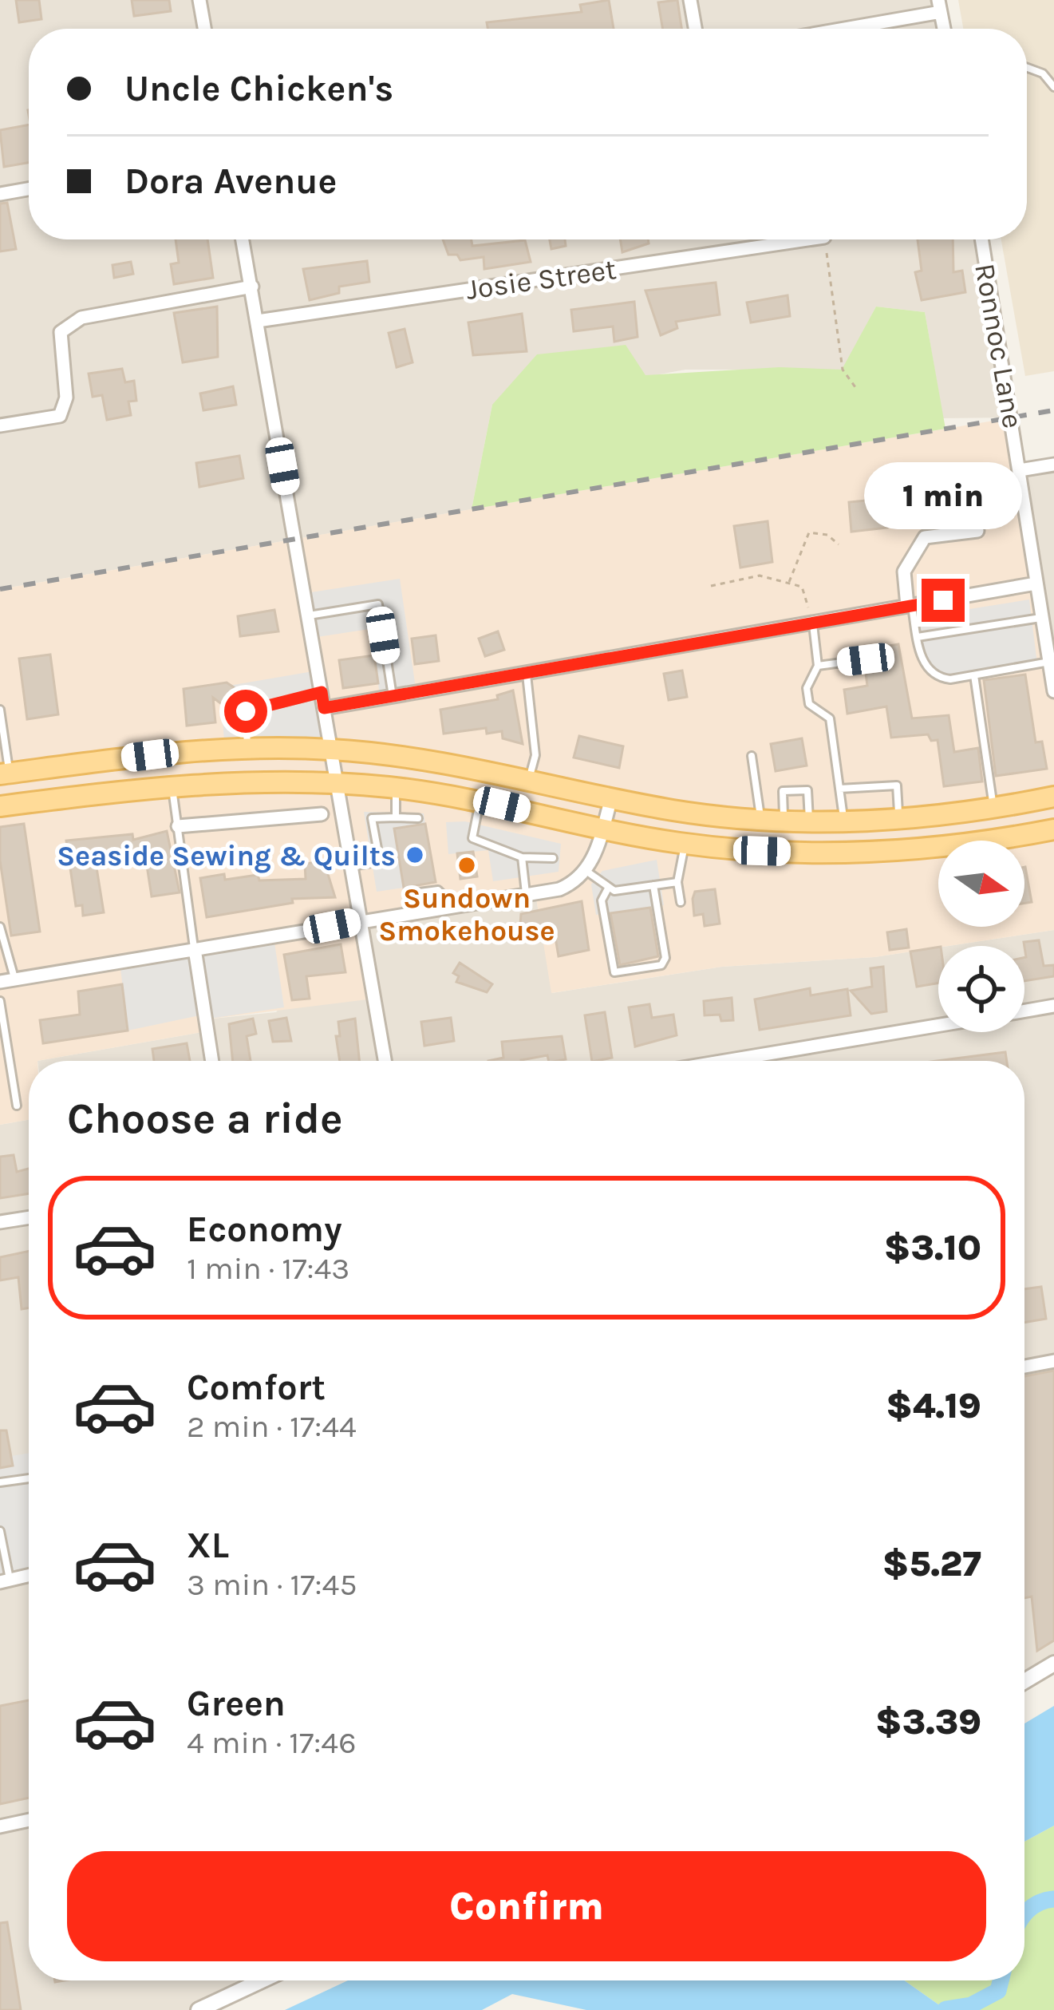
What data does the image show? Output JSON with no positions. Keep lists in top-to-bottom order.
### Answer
{
  "streets": {
    "street": ["Josie Street", "Ronnoc Lane"]
  },
  "places": ["Seaside Sewing & Quilts", "Sundown Smokehouse"],
  "north": "right",
  "page": {
    "banner": ["Uncle Chicken's", "Dora Avenue"],
    "bubble": "1 min",
    "heading": "Choose a ride",
    "list": [
      {
        "name": "Economy",
        "note": "1 min · 17:43",
        "value": "$3.10"
      },
      {
        "name": "Comfort",
        "note": "2 min · 17:44",
        "value": "$4.19"
      },
      {
        "name": "XL",
        "note": "3 min · 17:45",
        "value": "$5.27"
      },
      {
        "name": "Green",
        "note": "4 min · 17:46",
        "value": "$3.39"
      }
    ],
    "buttons": "Confirm"
  }
}
